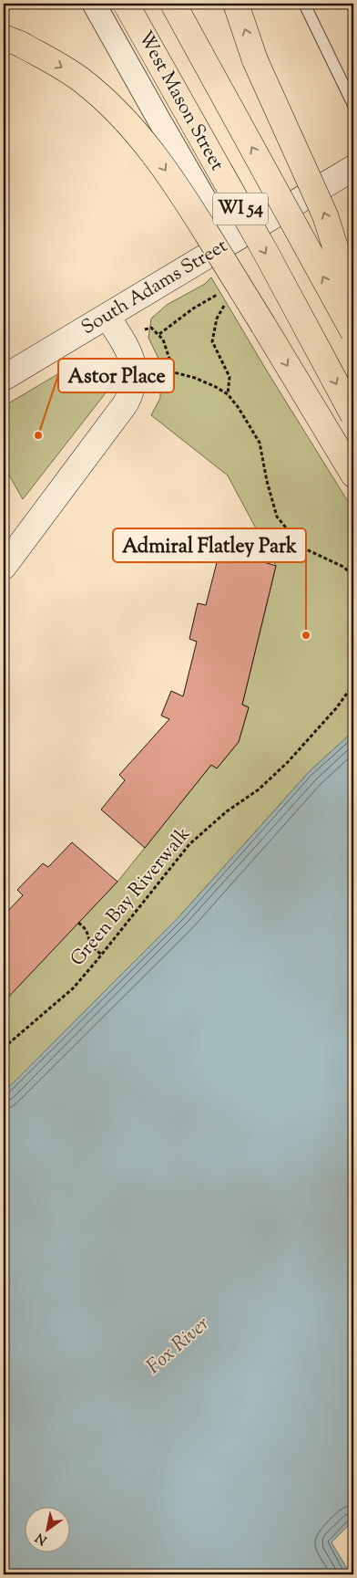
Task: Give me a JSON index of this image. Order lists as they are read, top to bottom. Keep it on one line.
{"streets":{"main road":["West Mason Street","WI 54"],"street":["South Adams Street"],"path":["Green Bay Riverwalk"]},"water":["Fox River"],"places":["Astor Place","Admiral Flatley Park"],"north":"bottom left"}
